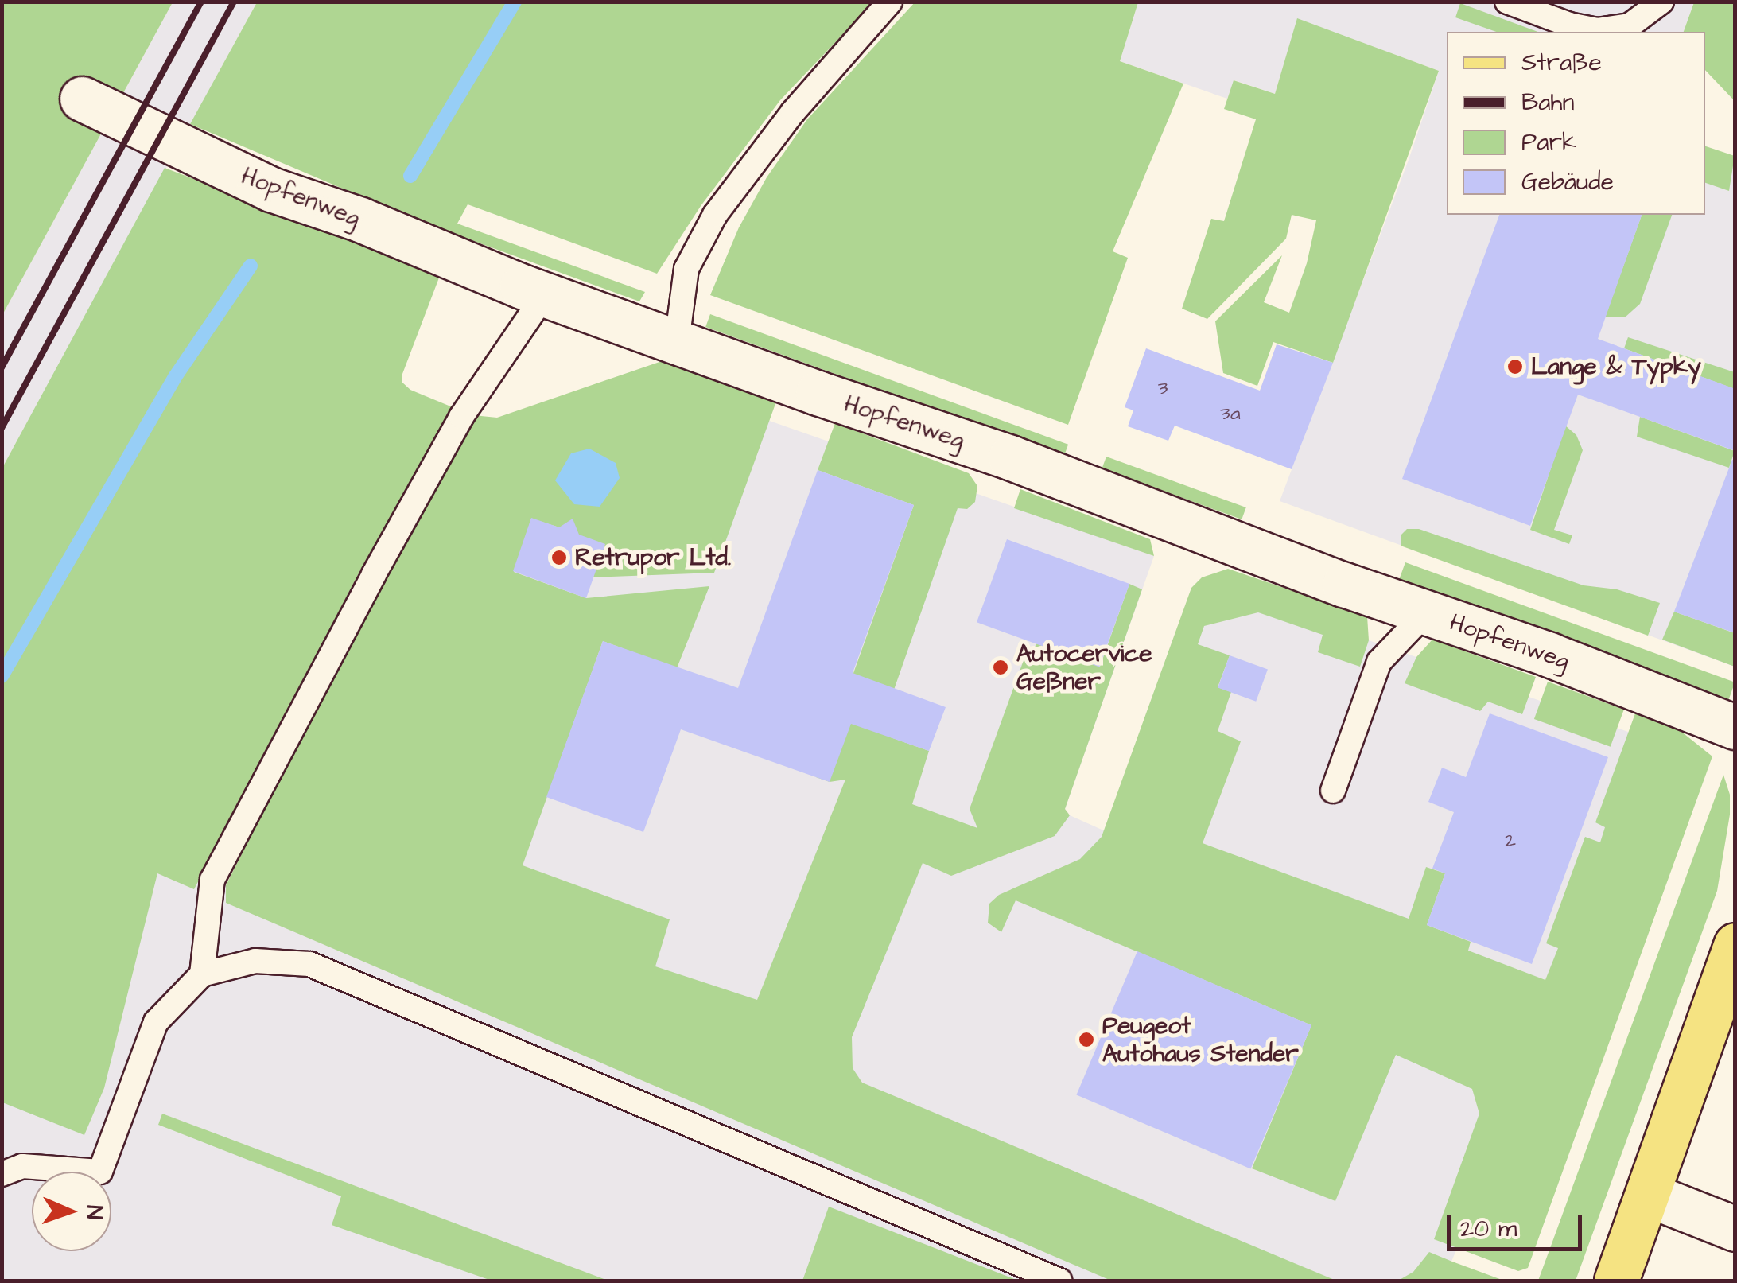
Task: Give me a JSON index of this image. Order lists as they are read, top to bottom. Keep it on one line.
{"streets":{"street":["Hopfenweg"]},"places":["Lange & Typky","Retrupor Ltd.","Autocervice Geßner","Peugeot Autohaus Stender"],"house_numbers":["3","3a","2"],"legend":["Straße","Bahn","Park","Gebäude"],"scale_bar":"20 m","north":"right"}
